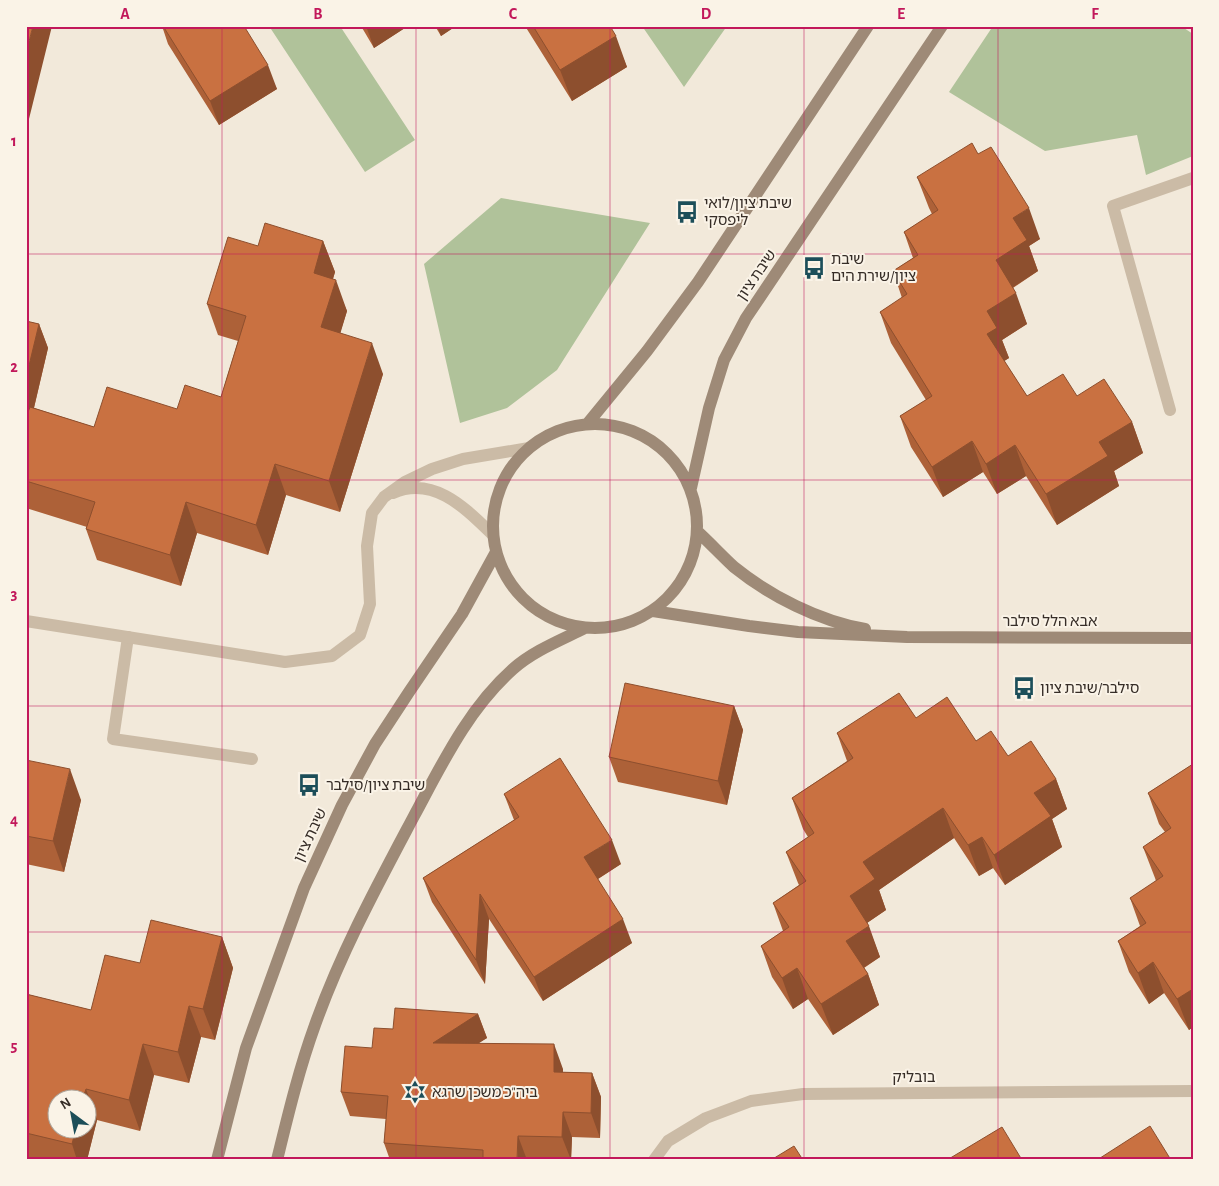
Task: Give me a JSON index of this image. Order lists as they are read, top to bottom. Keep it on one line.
{"streets":{"street":["שיבת ציון","אבא הלל סילבר","בובליק"]},"places":{"bus stop":["שיבת ציון/לואי ליפסקי","שיבת ציון/שירת הים","סילבר/שיבת ציון","שיבת ציון/סילבר"],"synagogue":["ביה\"כ משכן שרגא"]},"north":"top left","grid":{"columns":["A","B","C","D","E","F"],"rows":["1","2","3","4","5"]}}
